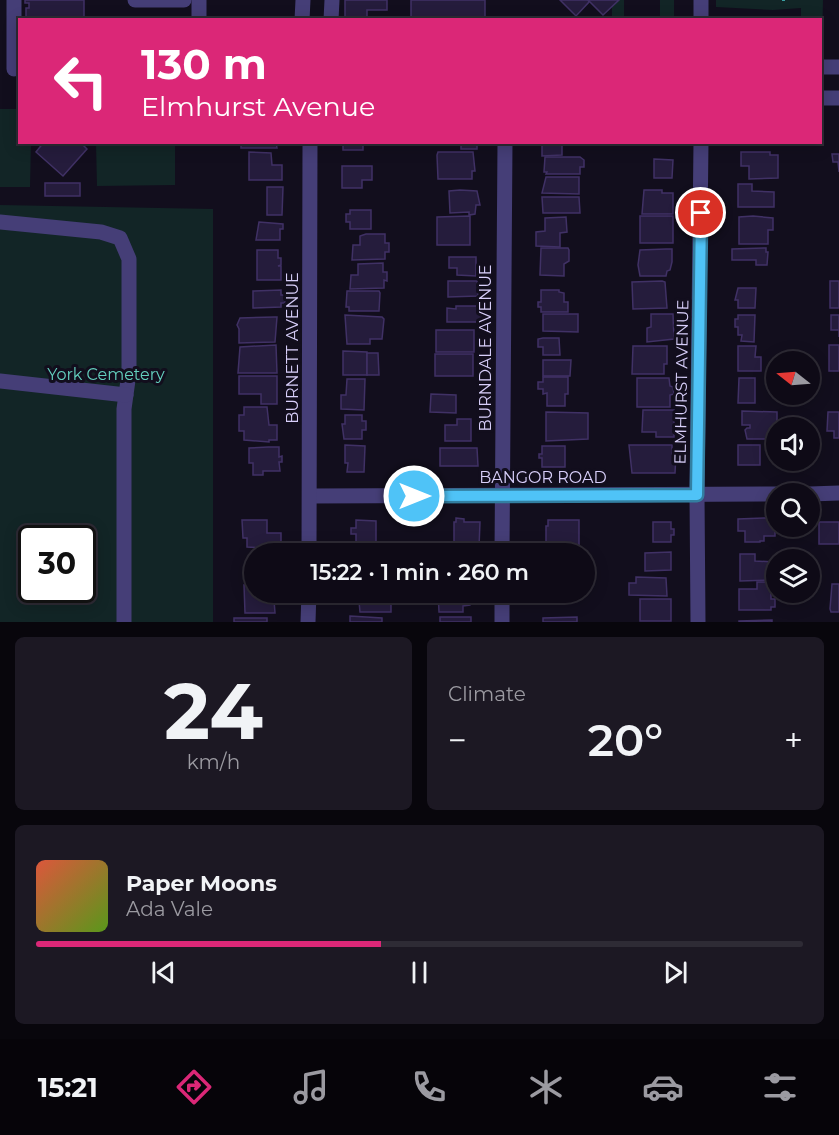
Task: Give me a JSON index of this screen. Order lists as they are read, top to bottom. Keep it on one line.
{"streets":{"street":["BURNETT AVENUE","BURNDALE AVENUE","ELMHURST AVENUE","BANGOR ROAD"]},"crossings":[["BURNETT AVENUE","BANGOR ROAD"],["BURNDALE AVENUE","BANGOR ROAD"],["ELMHURST AVENUE","BANGOR ROAD"]],"parks":["York Cemetery"],"north":"left","page":{"turn":["130 m","Elmhurst Avenue"],"limit":"30","trip":"15:22 · 1 min · 260 m","tile":[["24","km/h"],"Climate"],"heat":["−","20°","+"],"song":["Paper Moons","Ada Vale"],"tabs":"15:21"}}
